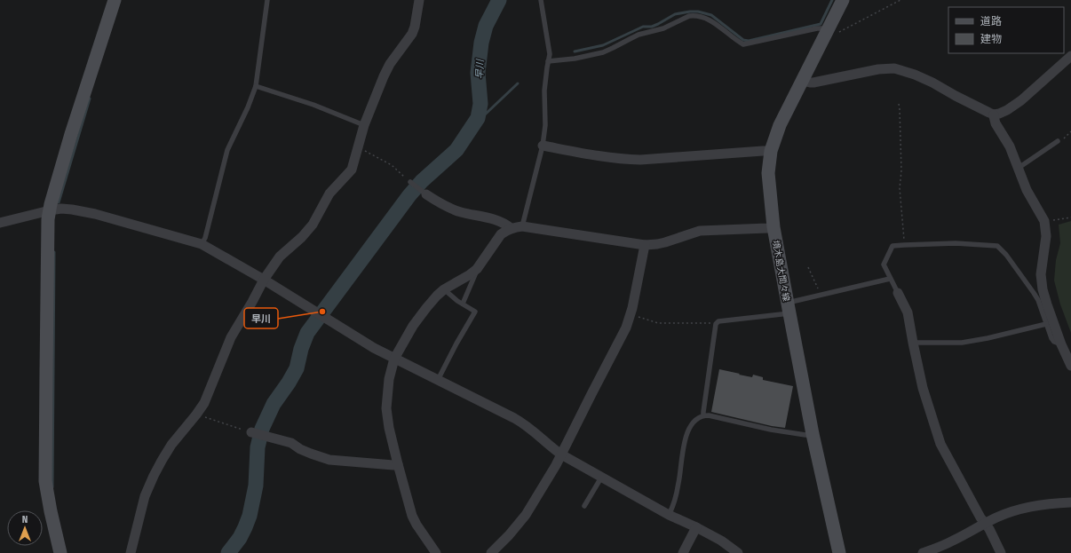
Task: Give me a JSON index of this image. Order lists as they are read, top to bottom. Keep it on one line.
{"streets":{"main road":["境木島大間々線"]},"water":["早川"],"places":["早川"],"legend":["道路","建物"],"north":"top"}
